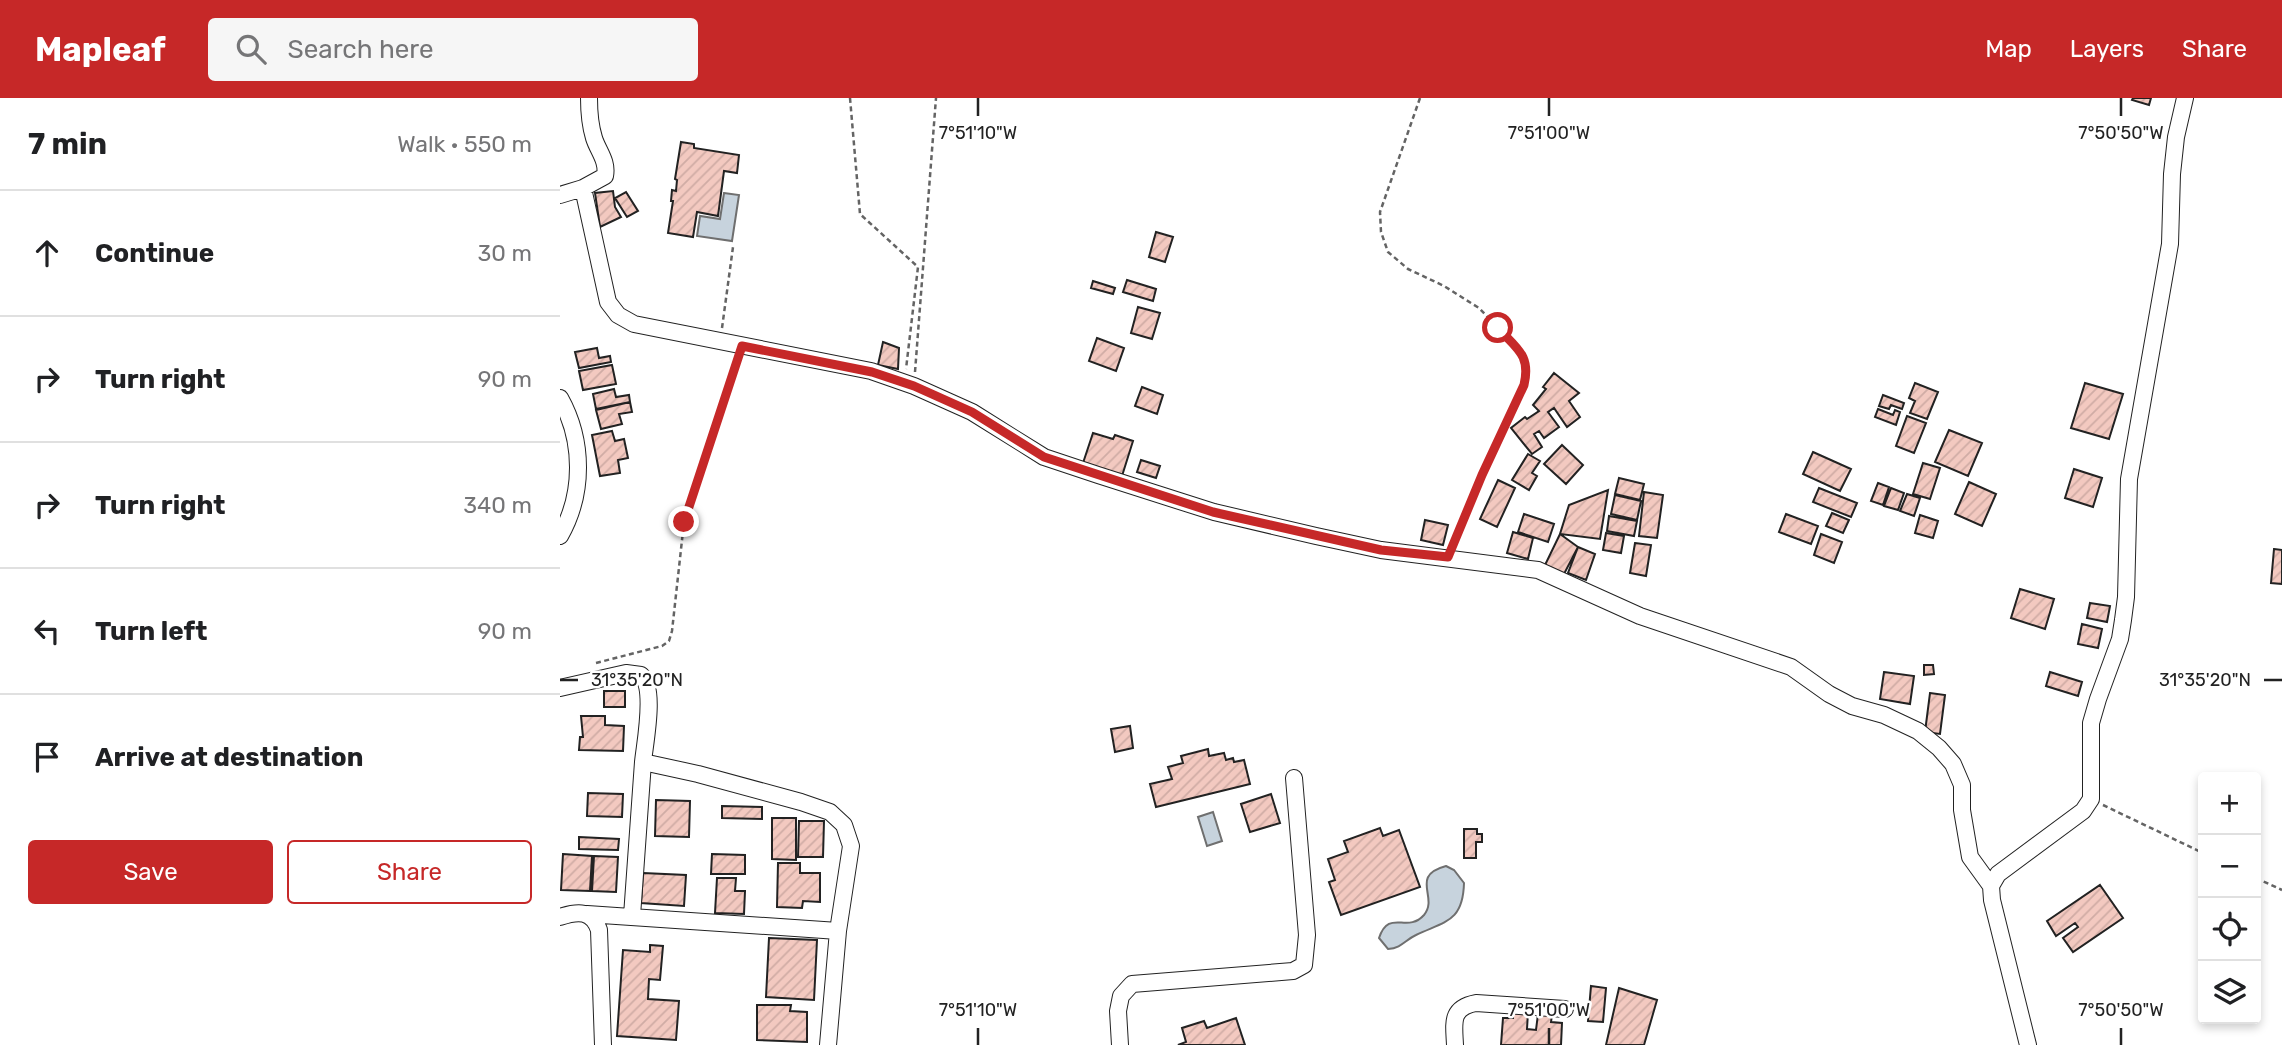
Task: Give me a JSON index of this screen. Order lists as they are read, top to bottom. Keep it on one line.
{"page":{"header":"Mapleaf","search":"Search here","nav":["Map","Layers","Share"],"heading":["7 min","Walk · 550 m"],"list":[["Continue","30 m"],["Turn right","90 m"],["Turn right","340 m"],["Turn left","90 m"],"Arrive at destination"],"map_buttons":["+","−"],"buttons":["Save","Share"]},"coordinates":["7°51'10\"W","7°51'00\"W","7°50'50\"W","31°35'20\"N"]}
